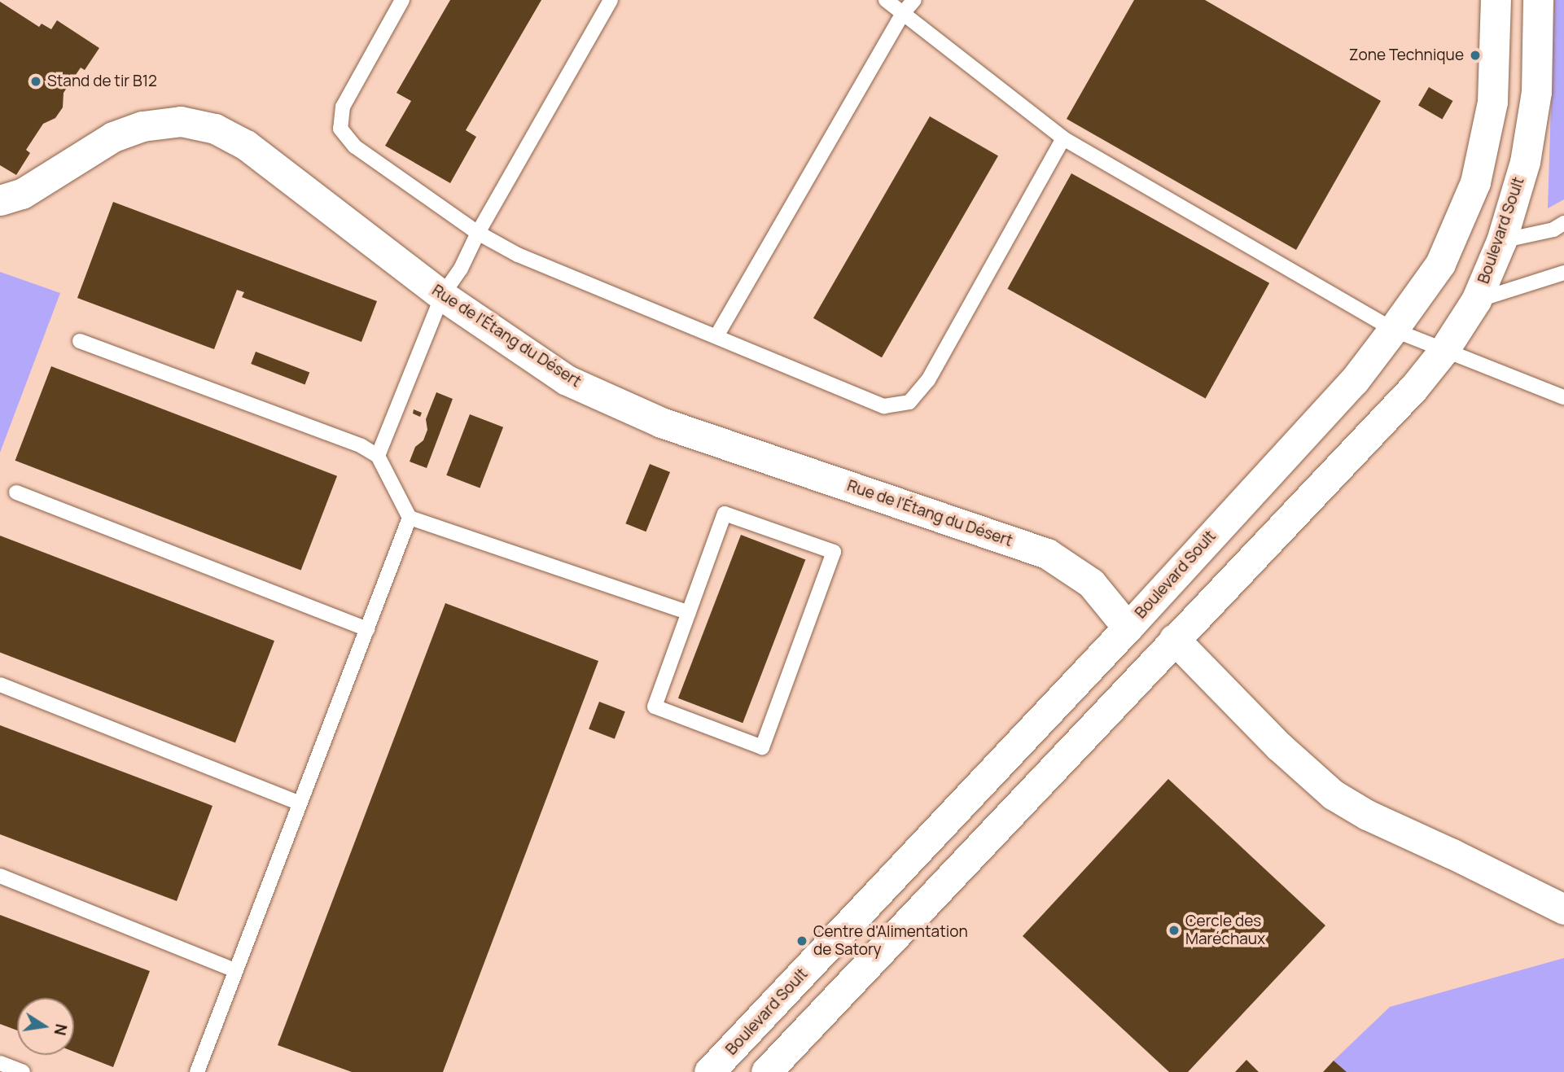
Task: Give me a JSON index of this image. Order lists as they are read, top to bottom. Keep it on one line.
{"streets":{"street":["Boulevard Soult","Rue de l'Étang du Désert"]},"crossings":[["Boulevard Soult","Rue de l'Étang du Désert"]],"places":["Zone Technique","Stand de tir B12","Cercle des Maréchaux","Centre d'Alimentation de Satory"],"north":"right"}
